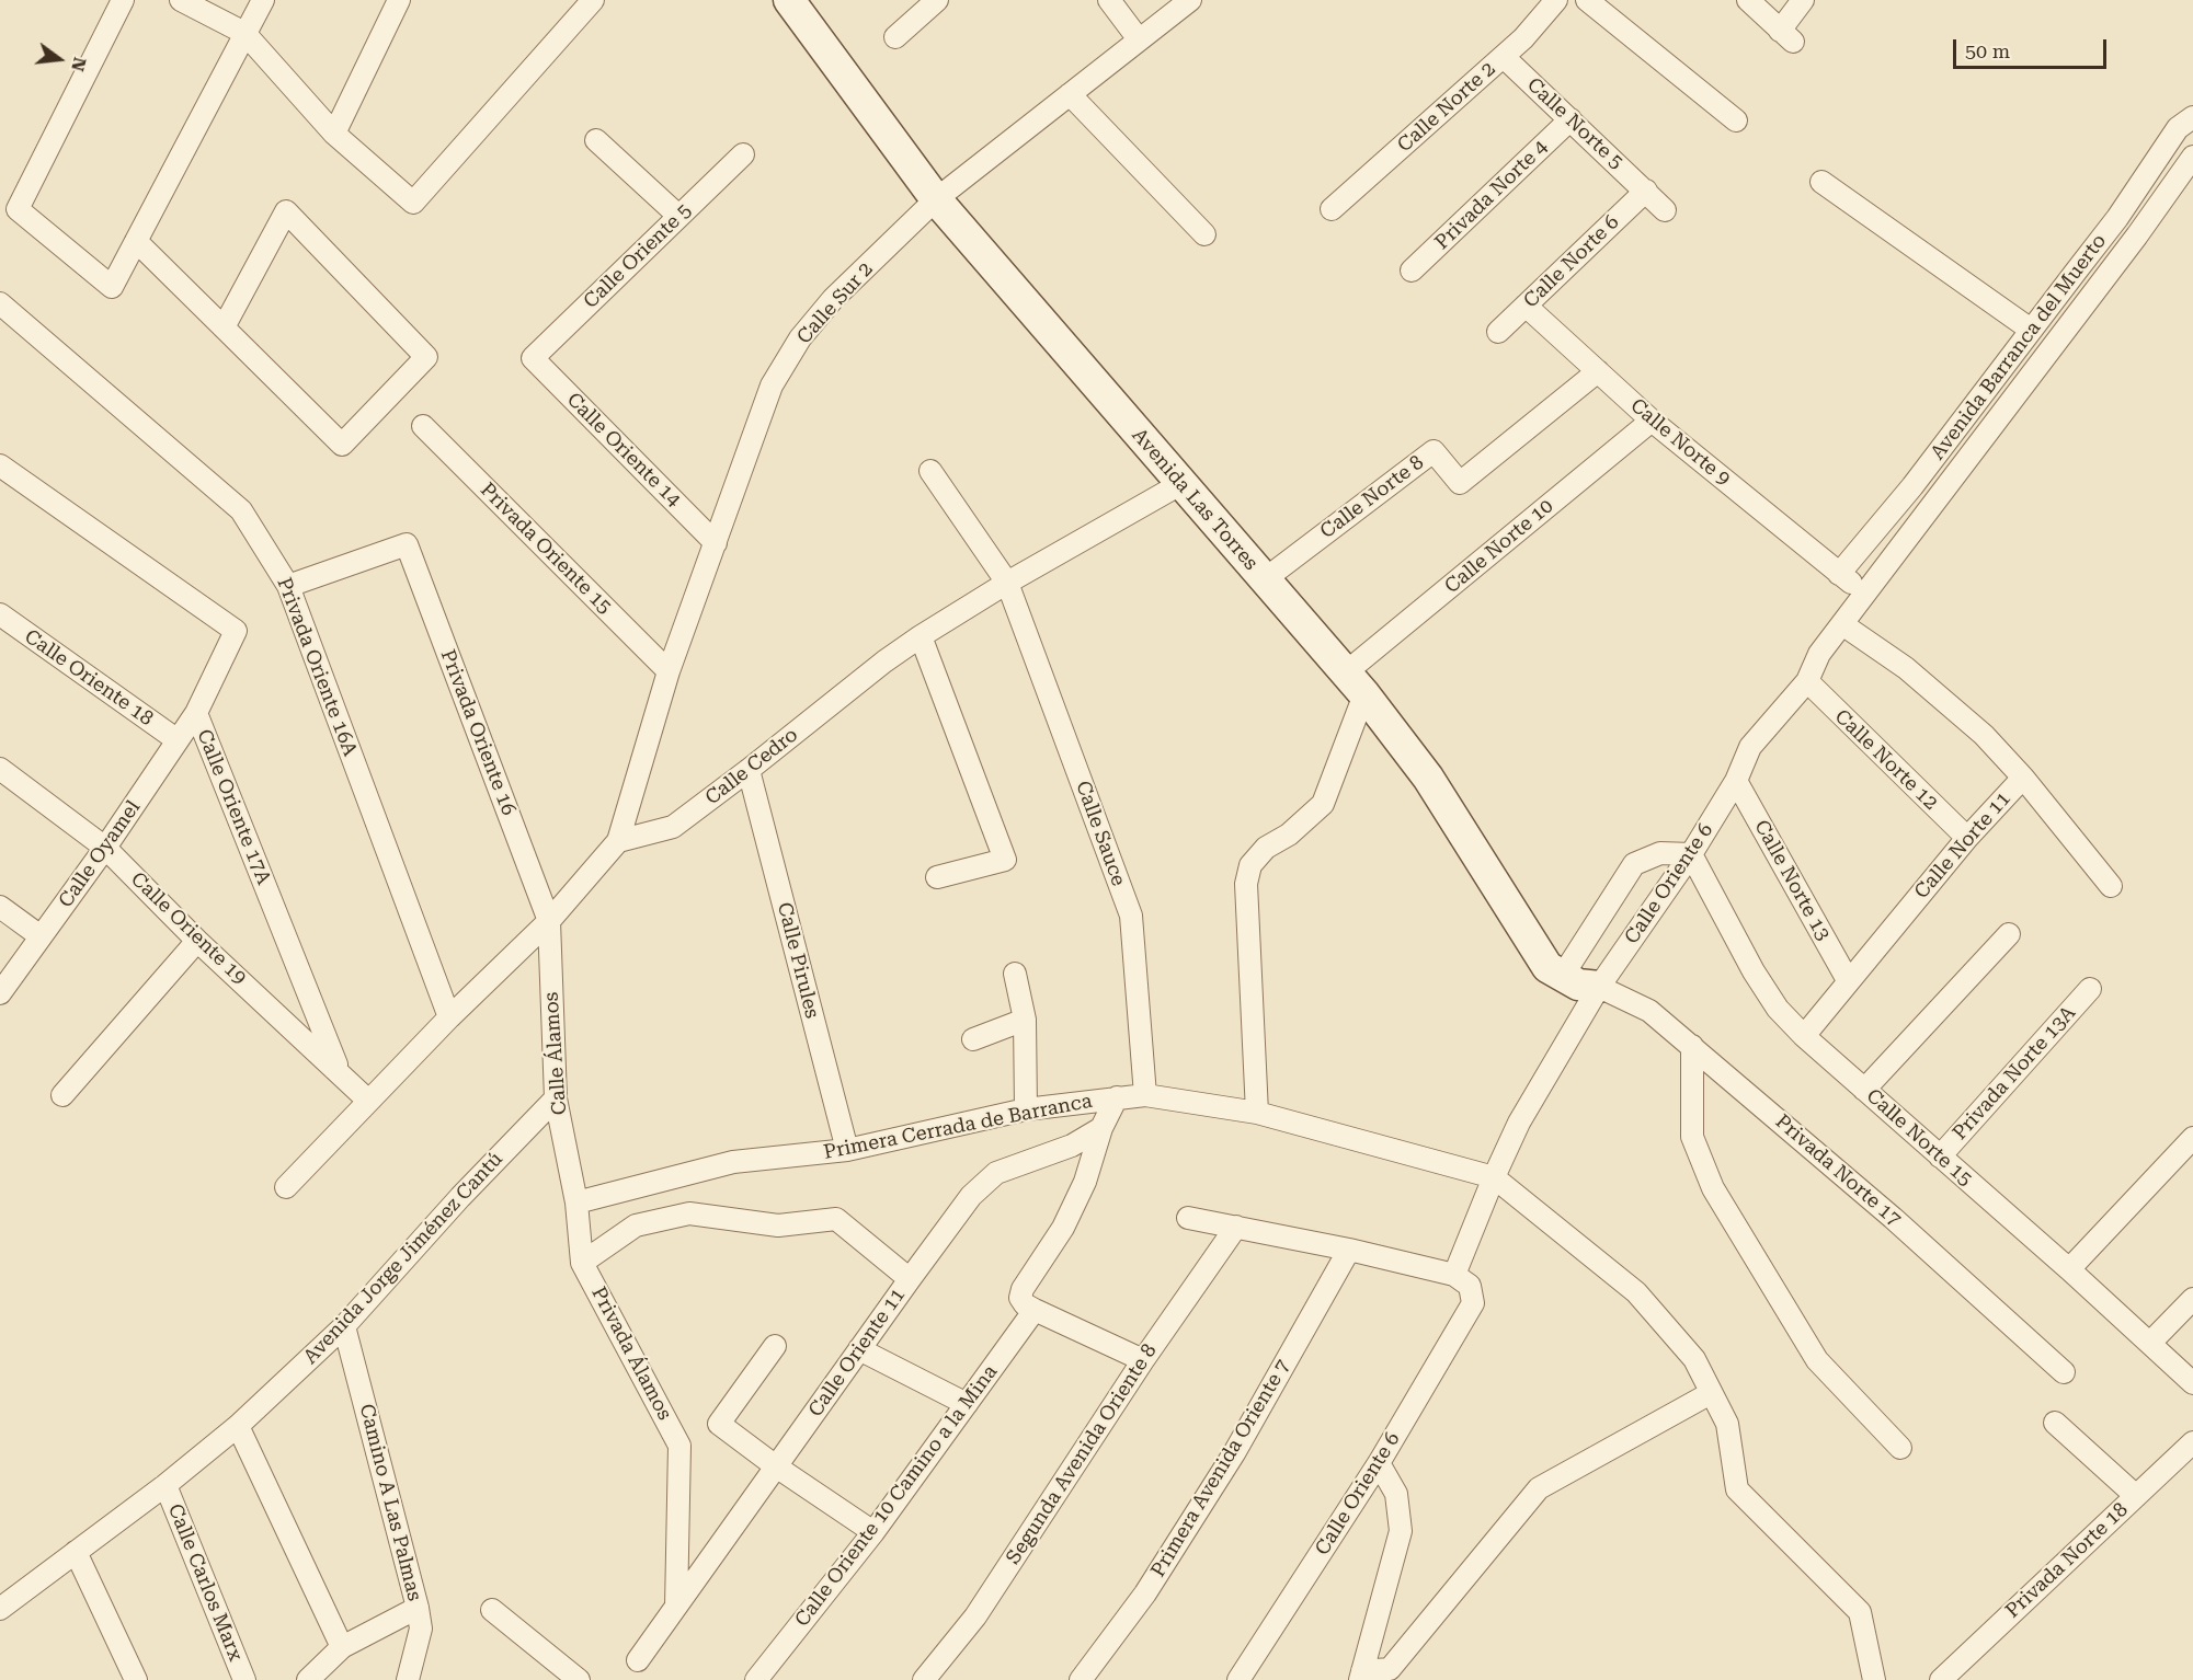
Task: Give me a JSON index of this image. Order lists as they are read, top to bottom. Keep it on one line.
{"streets":{"main road":["Avenida Las Torres"],"street":["Calle Norte 2","Calle Norte 5","Privada Norte 4","Calle Oriente 5","Calle Norte 6","Calle Sur 2","Avenida Barranca del Muerto","Calle Norte 9","Calle Oriente 14","Calle Norte 8","Calle Norte 10","Privada Oriente 15","Privada Oriente 16A","Calle Oriente 18","Privada Oriente 16","Calle Norte 12","Calle Cedro","Calle Oriente 17A","Calle Sauce","Calle Norte 11","Calle Oyamel","Calle Norte 13","Calle Oriente 6","Calle Oriente 19","Calle Pirules","Calle Álamos","Privada Norte 13A","Primera Cerrada de Barranca","Calle Norte 15","Privada Norte 17","Avenida Jorge Jiménez Cantú","Calle Oriente 11","Privada Álamos","Segunda Avenida Oriente 8","Primera Avenida Oriente 7","Calle Oriente 10 Camino a la Mina","Camino A Las Palmas","Privada Norte 18","Calle Carlos Marx"]},"crossings":[["Calle Norte 2","Calle Norte 5"],["Calle Norte 5","Privada Norte 4"],["Calle Norte 5","Calle Norte 6"],["Calle Oriente 5","Calle Oriente 14"],["Calle Norte 6","Calle Norte 9"],["Calle Sur 2","Calle Oriente 14"],["Calle Sur 2","Avenida Las Torres"],["Calle Sur 2","Privada Oriente 15"],["Calle Sur 2","Calle Cedro"],["Avenida Barranca del Muerto","Calle Norte 9"],["Calle Norte 9","Calle Norte 8"],["Calle Norte 9","Calle Norte 10"],["Calle Norte 9","Calle Oriente 6"],["Calle Norte 8","Avenida Las Torres"],["Avenida Las Torres","Calle Norte 10"],["Avenida Las Torres","Calle Cedro"],["Avenida Las Torres","Calle Oriente 6"],["Avenida Las Torres","Privada Norte 17"],["Privada Oriente 16A","Privada Oriente 16"],["Calle Oriente 18","Calle Oyamel"],["Privada Oriente 16","Calle Álamos"],["Calle Norte 12","Calle Norte 11"],["Calle Norte 12","Calle Oriente 6"],["Calle Cedro","Calle Sauce"],["Calle Cedro","Calle Pirules"],["Calle Oriente 17A","Calle Oyamel"],["Calle Oriente 17A","Calle Oriente 19"],["Calle Sauce","Primera Cerrada de Barranca"],["Calle Norte 11","Calle Norte 13"],["Calle Norte 11","Calle Oriente 6"],["Calle Norte 11","Calle Norte 15"],["Calle Oyamel","Calle Oriente 19"],["Calle Norte 13","Calle Oriente 6"],["Calle Oriente 6","Primera Cerrada de Barranca"],["Calle Oriente 6","Calle Norte 15"],["Calle Oriente 6","Privada Norte 17"],["Calle Pirules","Primera Cerrada de Barranca"],["Calle Álamos","Primera Cerrada de Barranca"],["Calle Álamos","Avenida Jorge Jiménez Cantú"],["Calle Álamos","Privada Álamos"],["Privada Norte 13A","Calle Norte 15"],["Avenida Jorge Jiménez Cantú","Camino A Las Palmas"],["Avenida Jorge Jiménez Cantú","Calle Carlos Marx"],["Calle Oriente 11","Privada Álamos"]],"scale_bar":"50 m","north":"right"}
